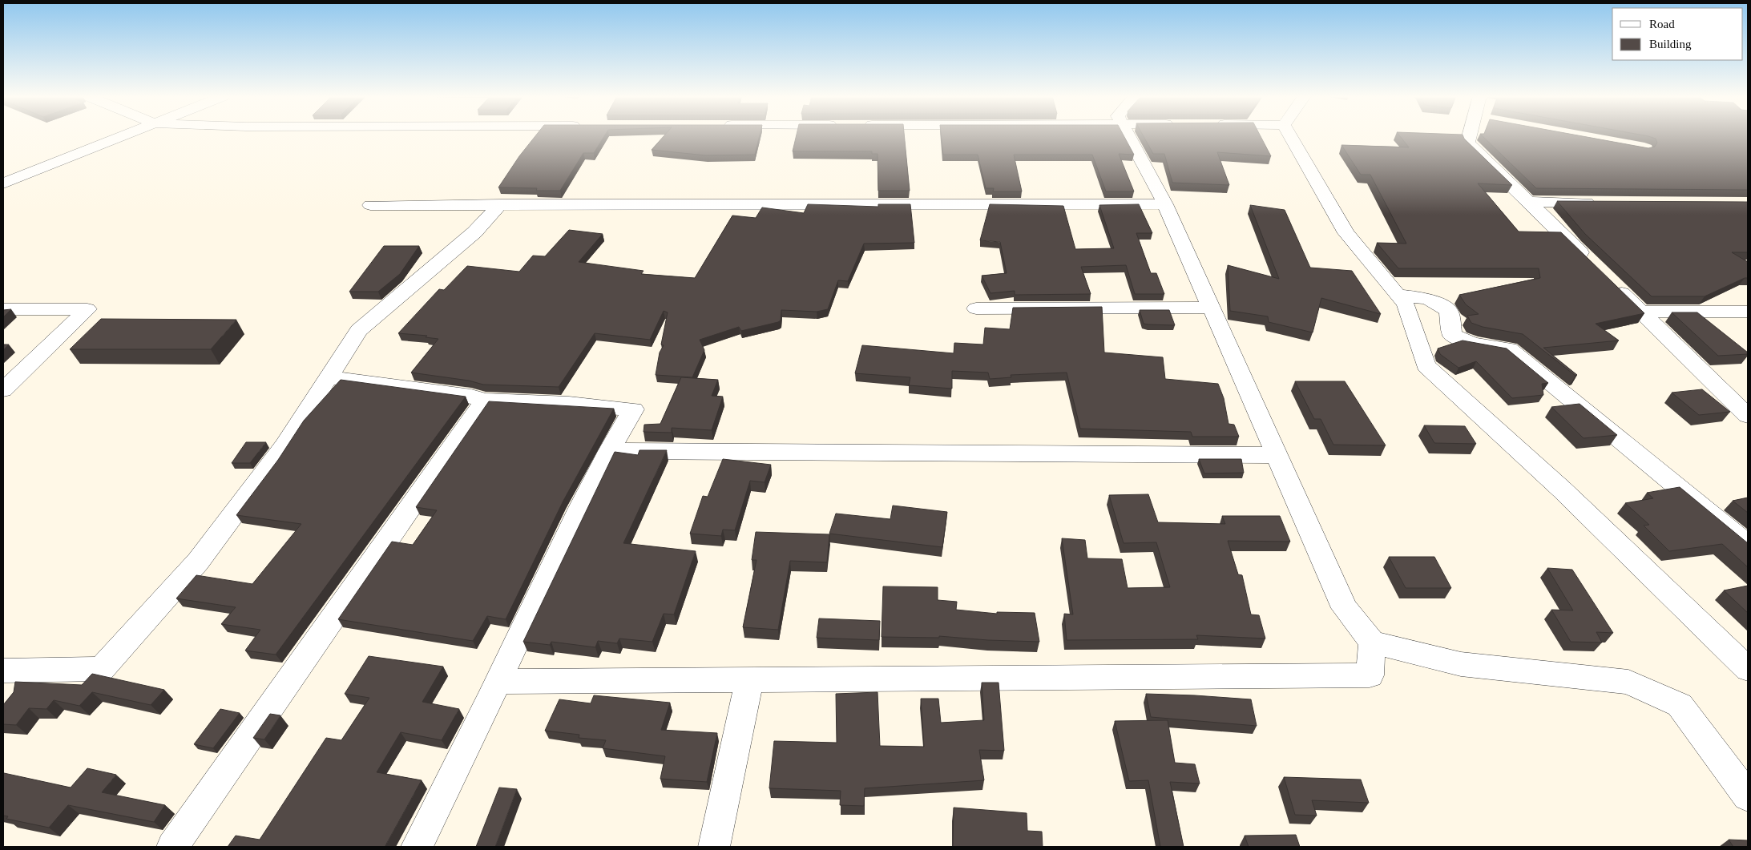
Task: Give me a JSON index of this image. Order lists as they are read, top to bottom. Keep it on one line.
{"legend":["Road","Building"]}
